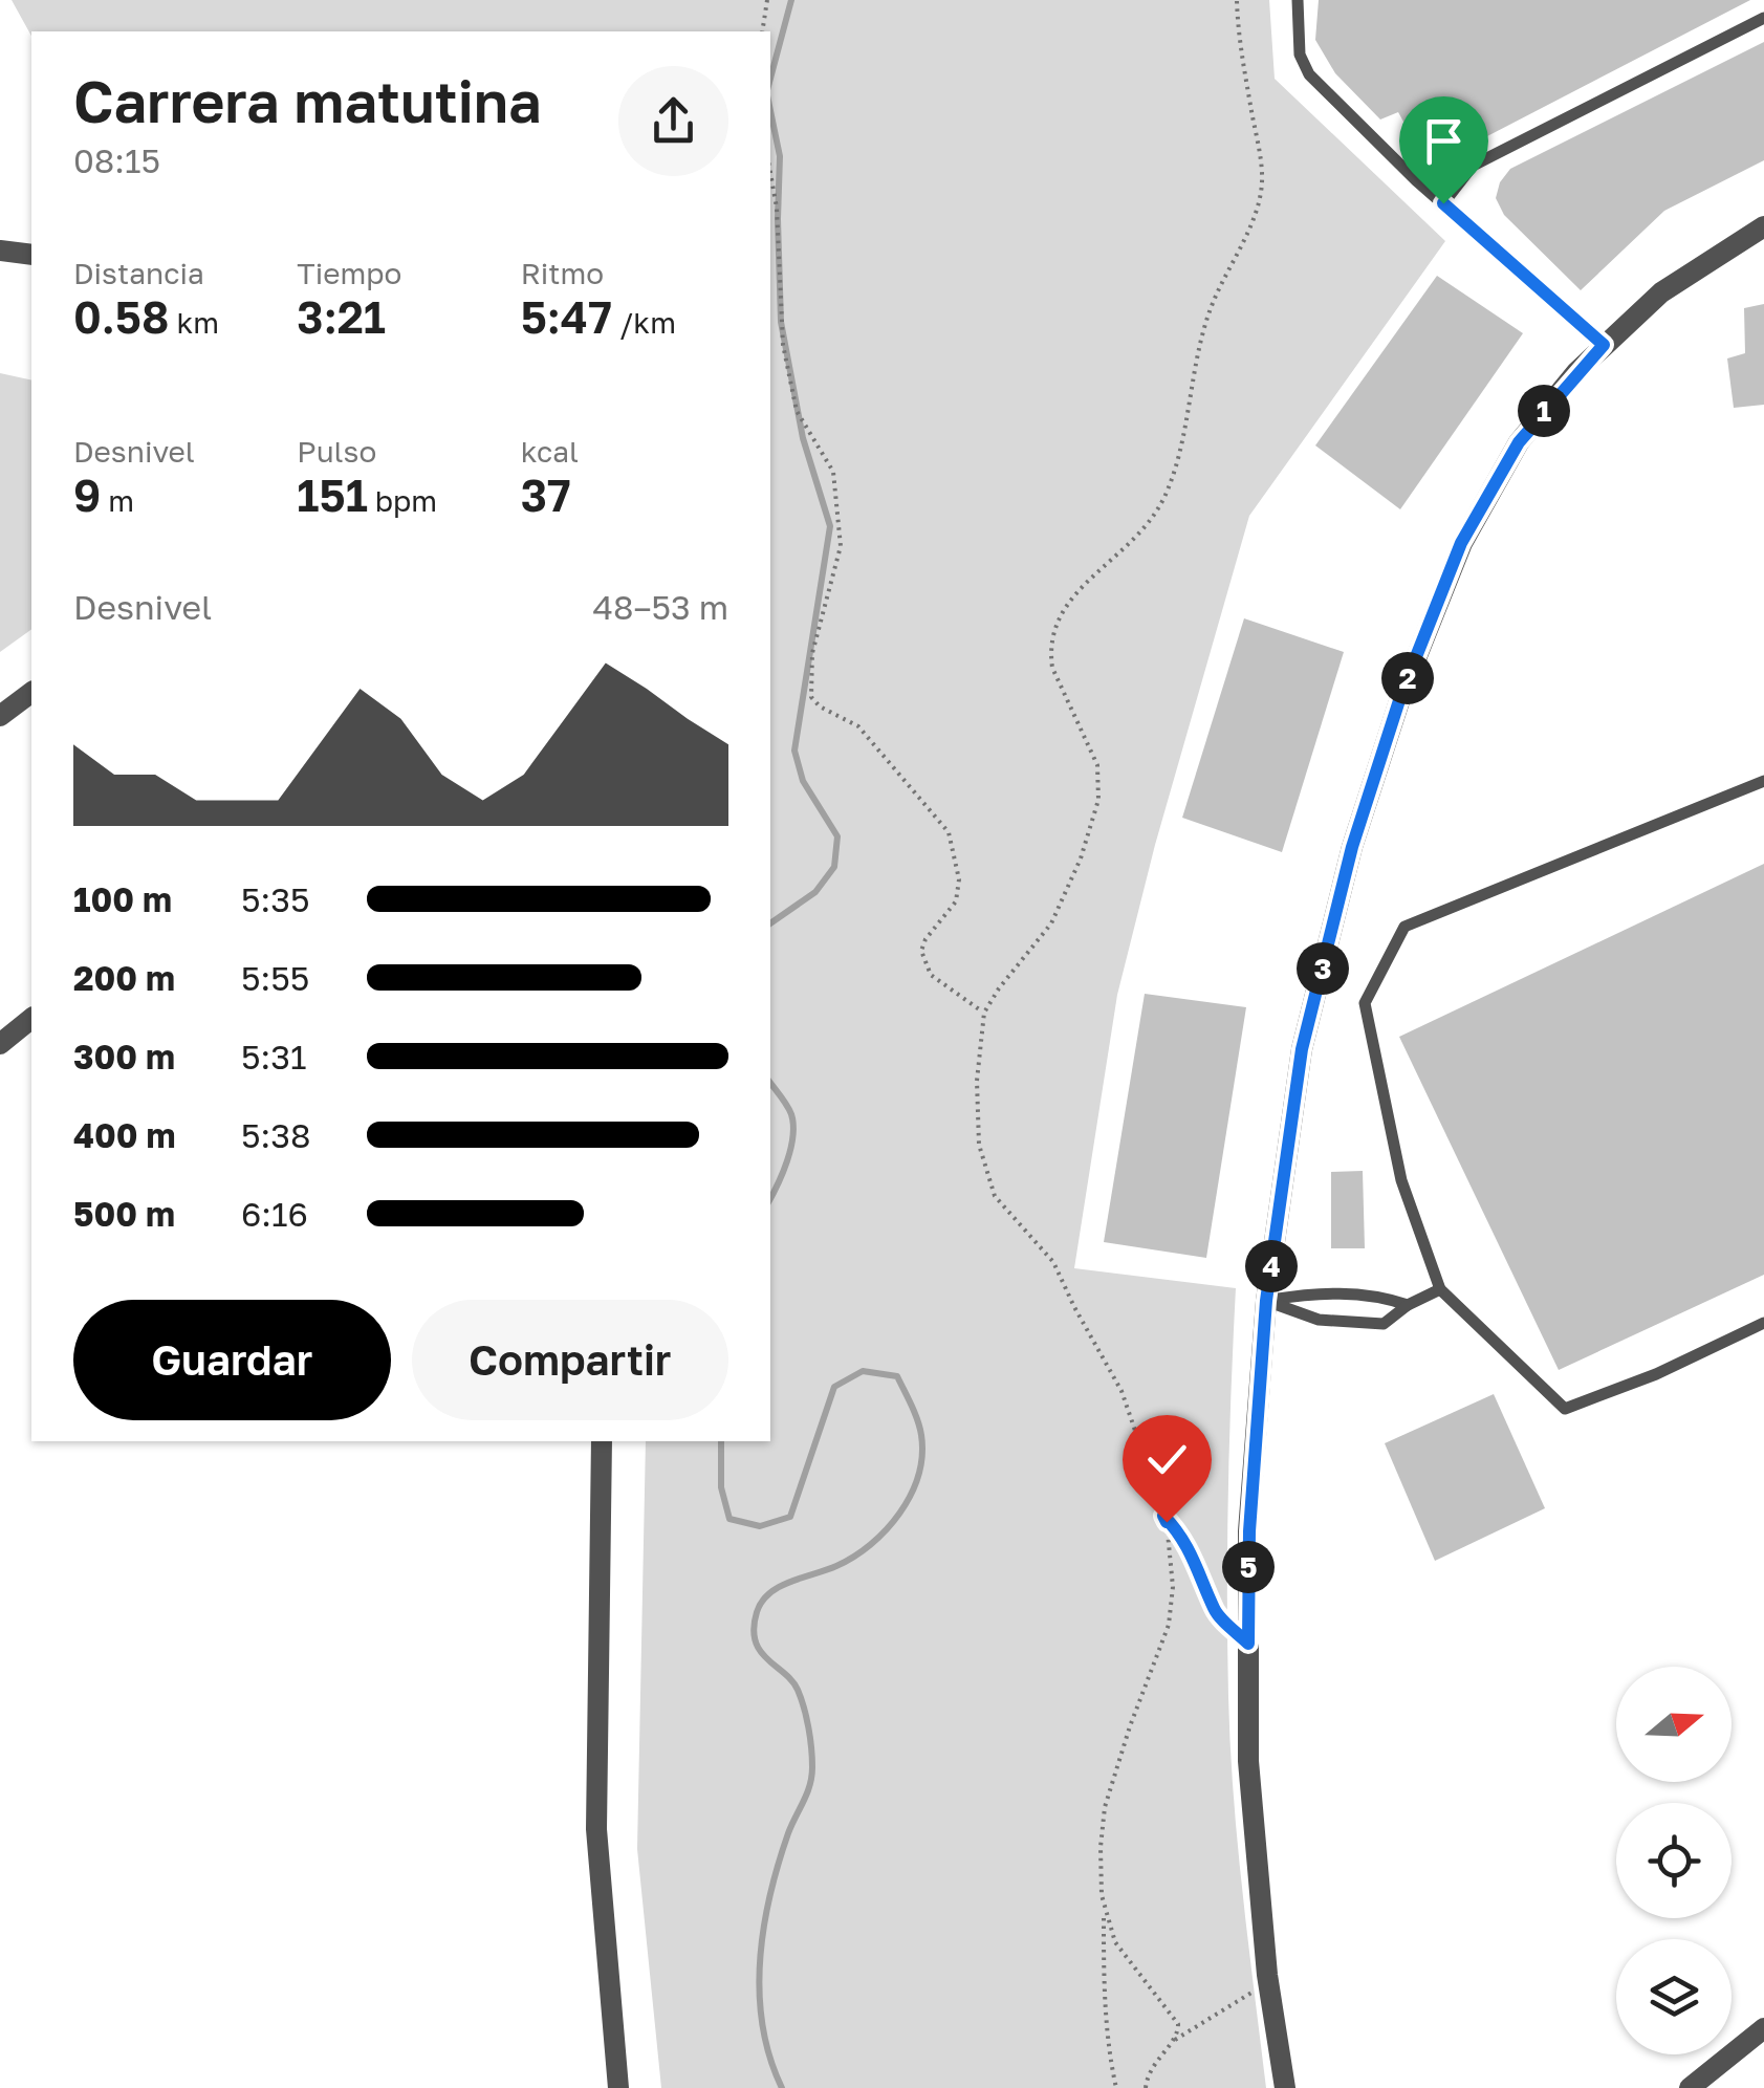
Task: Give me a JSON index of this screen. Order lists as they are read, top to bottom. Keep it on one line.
{"north":"right","page":{"heading":["Carrera matutina","08:15"],"stats":[["Distancia","0.58 km"],["Tiempo","3:21"],["Ritmo","5:47 /km"],["Desnivel","9 m"],["Pulso","151 bpm"],["kcal","37"]],"pins":["1","2","3","4","5"],"chart":["Desnivel","48–53 m"],"list":[{"name":"100 m","note":"5:35"},{"name":"200 m","note":"5:55"},{"name":"300 m","note":"5:31"},{"name":"400 m","note":"5:38"},{"name":"500 m","note":"6:16"}],"buttons":["Guardar","Compartir"]}}
